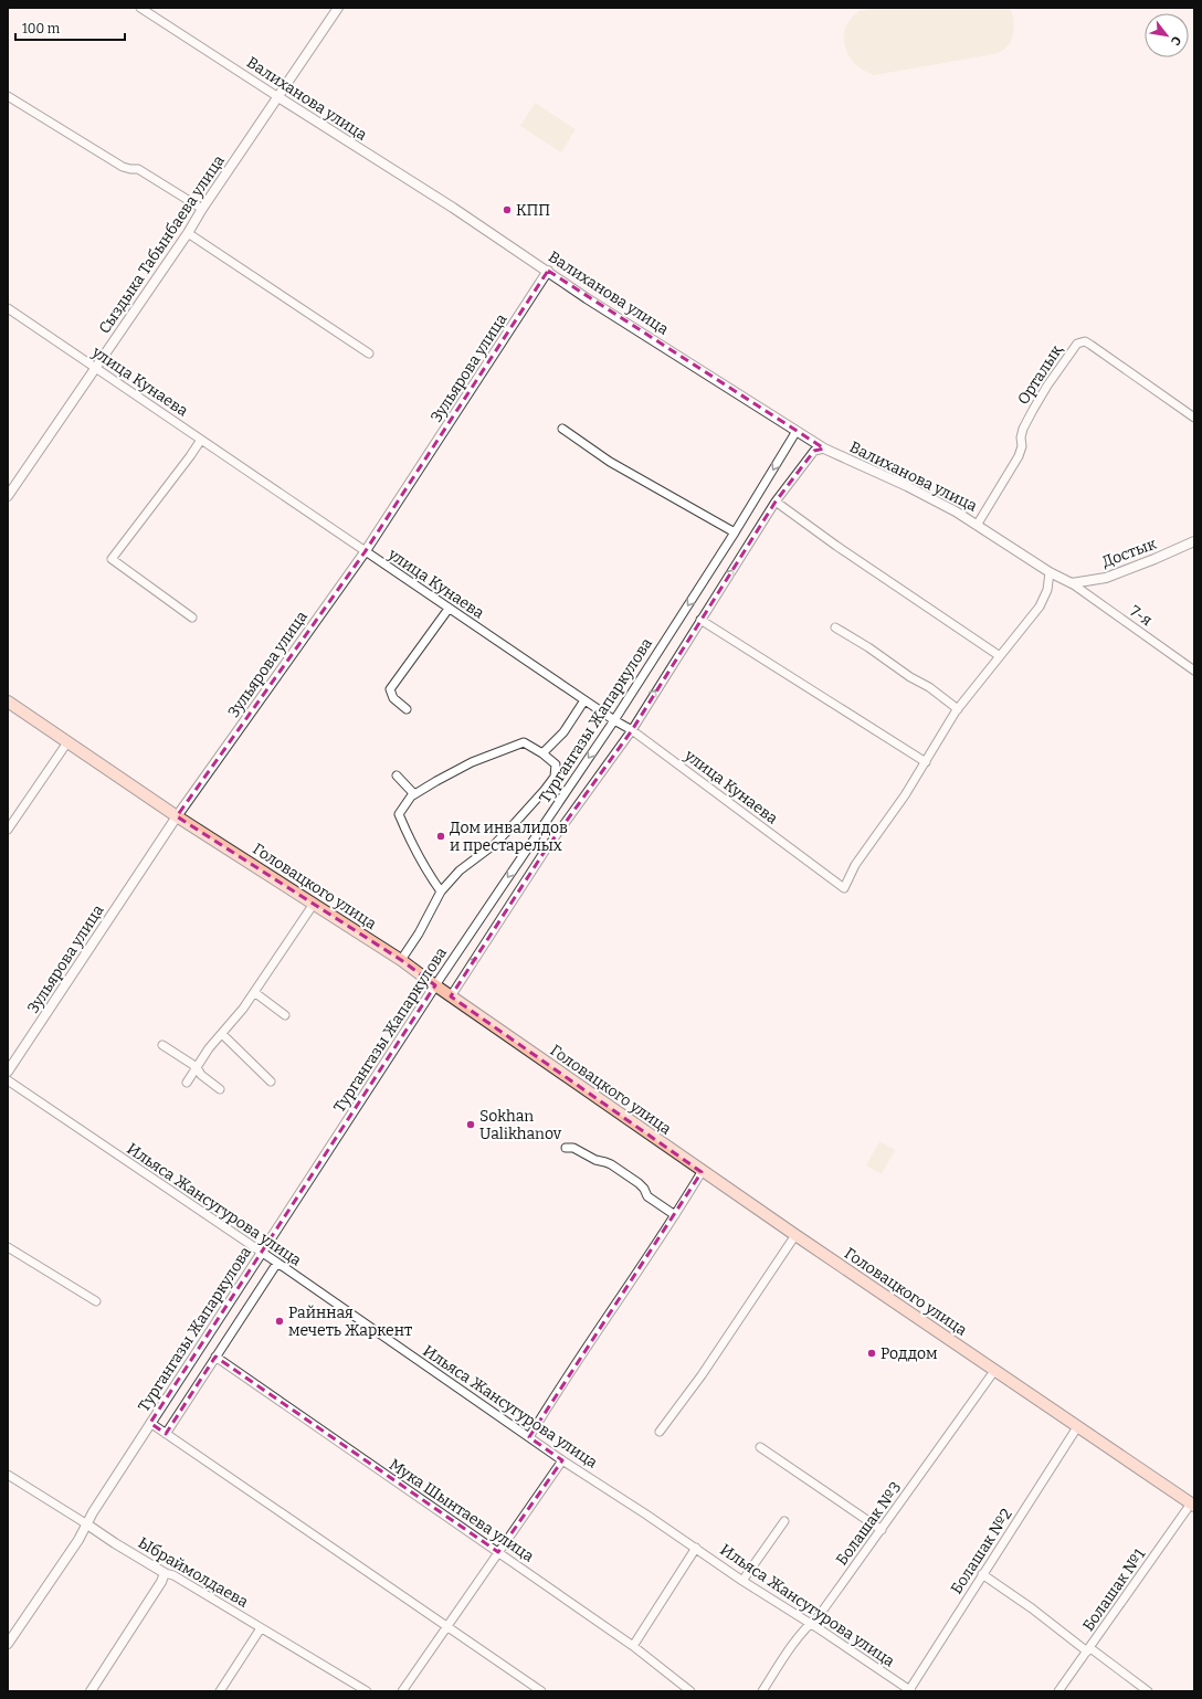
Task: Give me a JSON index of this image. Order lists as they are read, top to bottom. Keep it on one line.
{"streets":{"main road":["Головацкого улица"],"street":["Валиханова улица","Сыздыка Табынбаева улица","Зульярова улица","Орталық","улица Кунаева","Достык","7-я","Тургангазы Жапаркулова","Ильяса Жансугурова улица","Мука Шынтаева улица","Болашак №3","Болашак №2","Ыбраймолдаева","Болашак №1"]},"crossings":[["Валиханова улица","Сыздыка Табынбаева улица"],["Валиханова улица","Зульярова улица"],["Валиханова улица","Орталық"],["Валиханова улица","Достык"],["Валиханова улица","7-я"],["Валиханова улица","Тургангазы Жапаркулова"],["Сыздыка Табынбаева улица","улица Кунаева"],["Зульярова улица","улица Кунаева"],["Зульярова улица","Головацкого улица"],["улица Кунаева","Тургангазы Жапаркулова"],["Достык","7-я"],["Тургангазы Жапаркулова","Головацкого улица"],["Тургангазы Жапаркулова","Ильяса Жансугурова улица"],["Тургангазы Жапаркулова","Ыбраймолдаева"],["Головацкого улица","Болашак №3"],["Головацкого улица","Болашак №2"],["Головацкого улица","Болашак №1"],["Ильяса Жансугурова улица","Болашак №3"],["Ильяса Жансугурова улица","Болашак №2"]],"places":["КПП","Дом инвалидов и престарелых","Sokhan Ualikhanov","Райнная мечеть Жаркент","Роддом"],"scale_bar":"100 m","north":"bottom right"}
